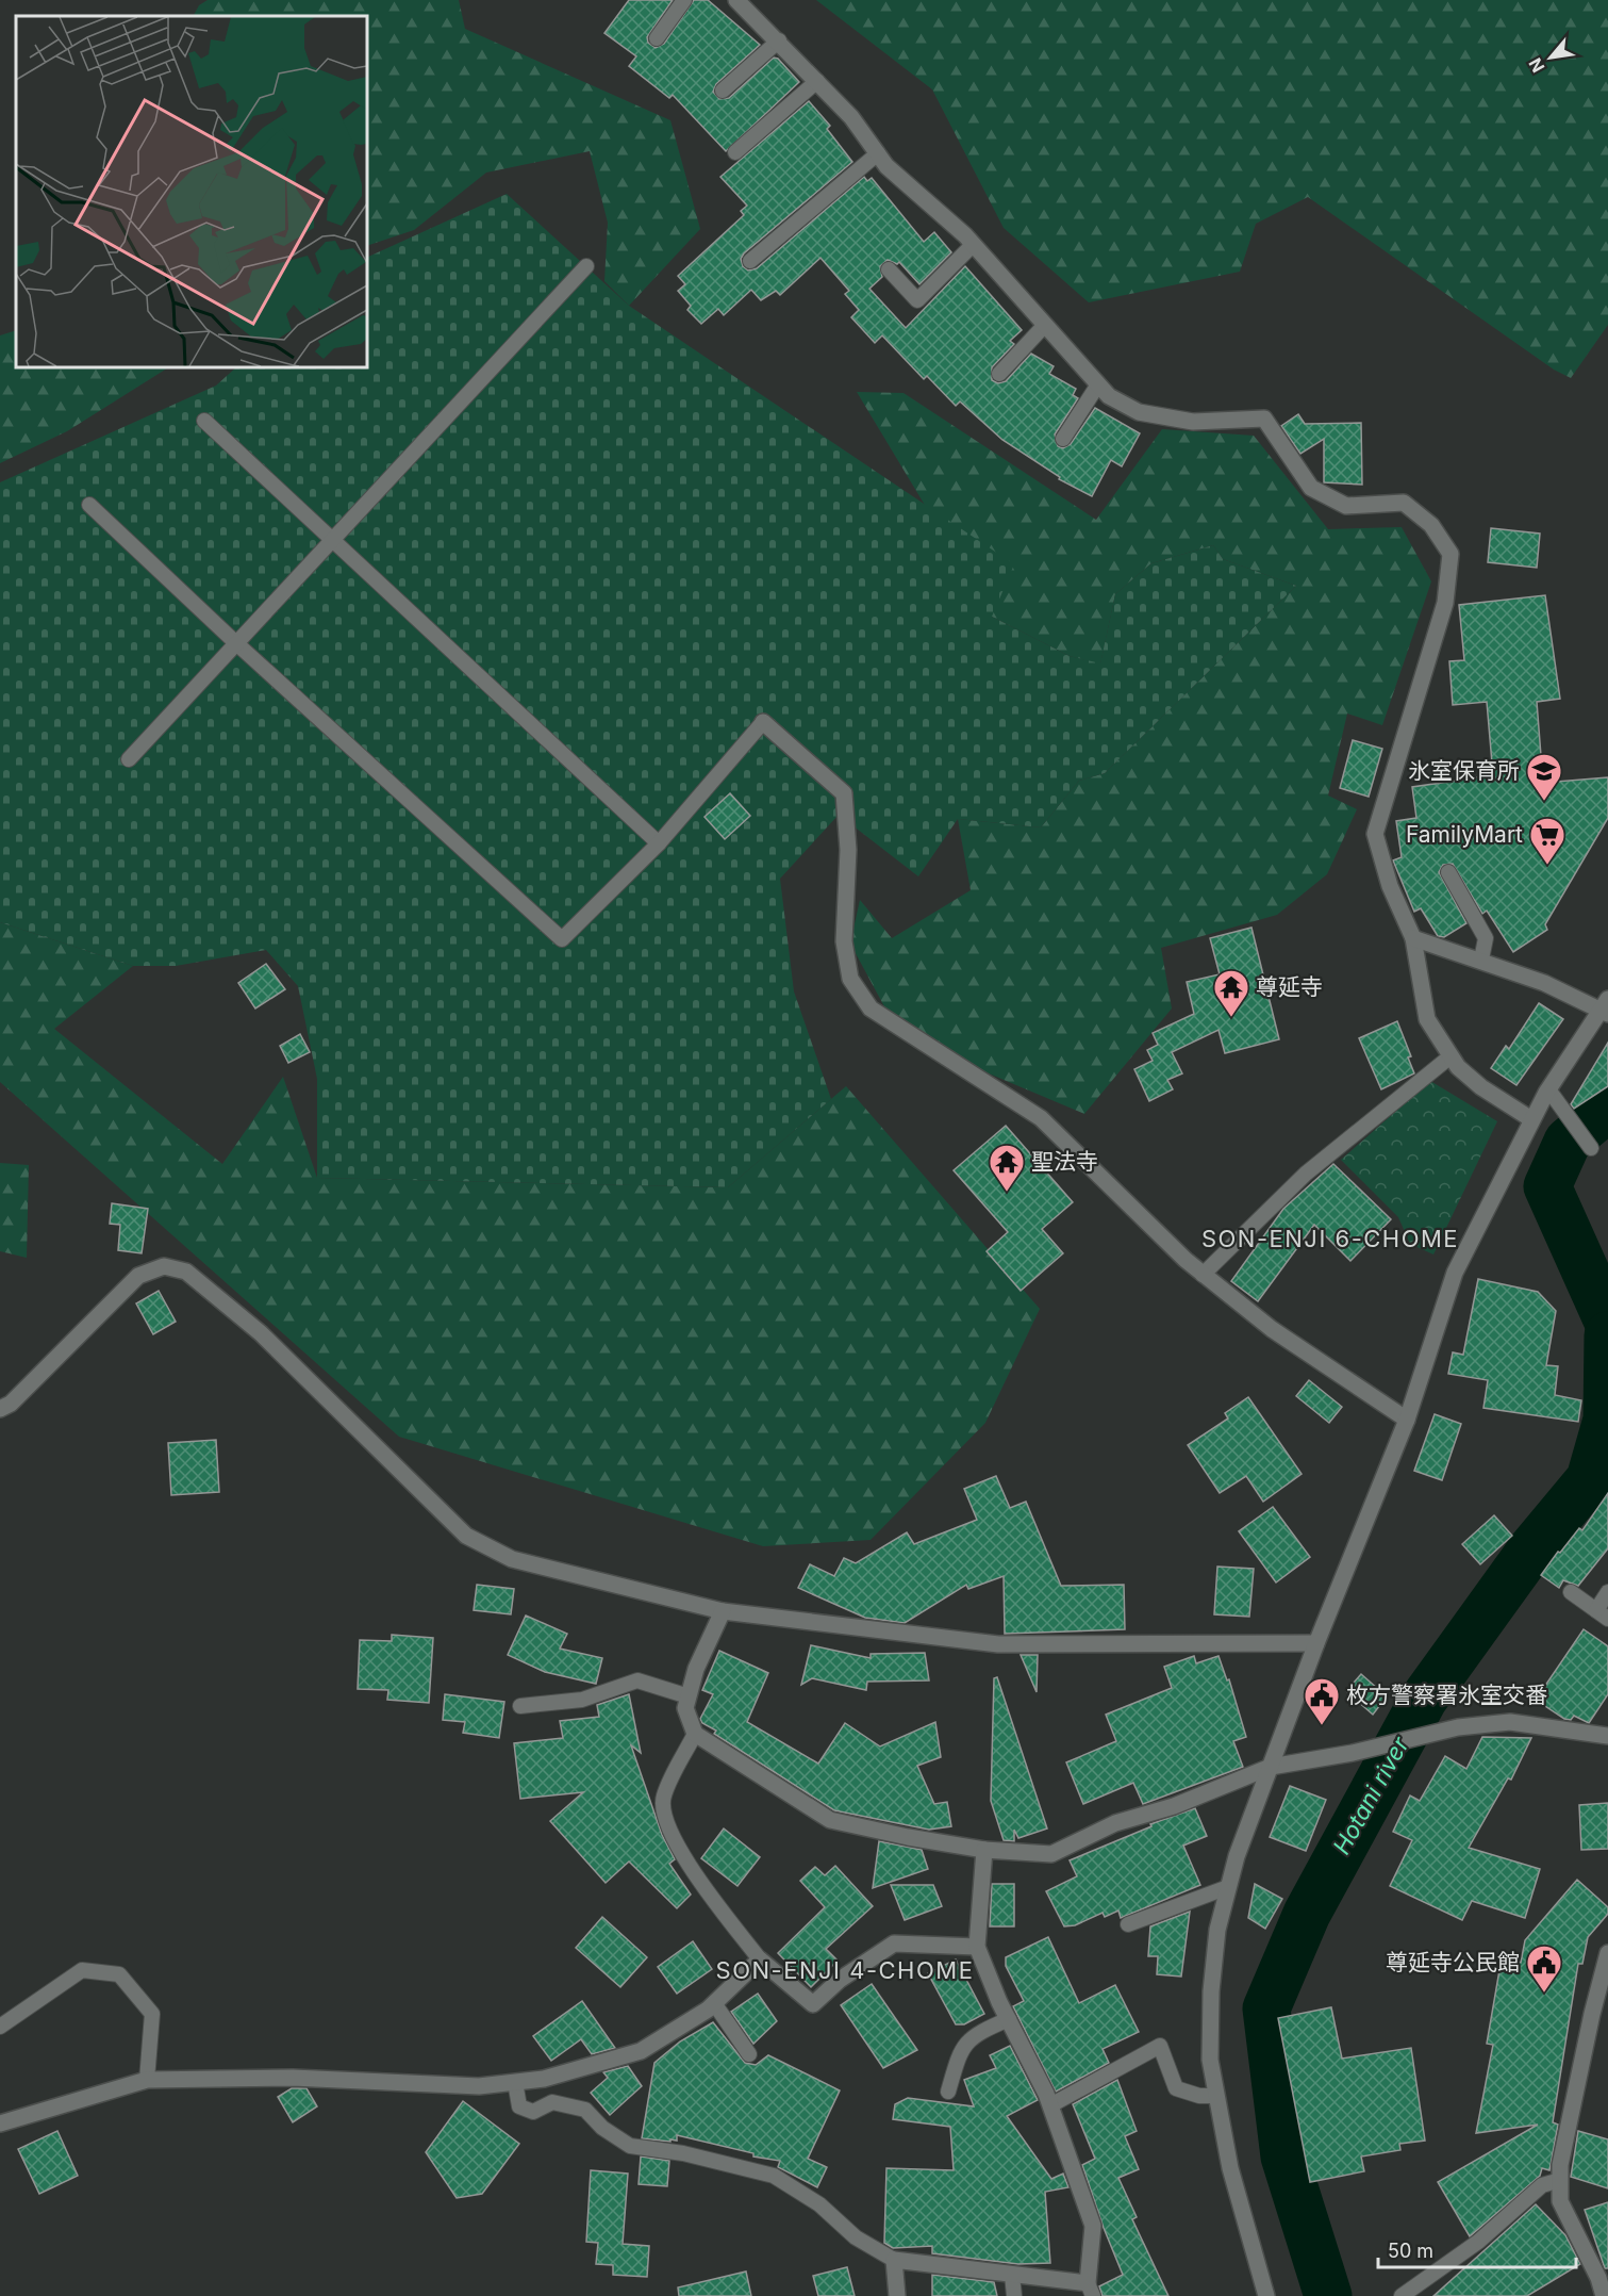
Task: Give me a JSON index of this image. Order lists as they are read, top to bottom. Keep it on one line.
{"districts":["SON-ENJI 6-CHOME","SON-ENJI 4-CHOME"],"water":["Hotani river"],"places":{"school or university":["氷室保育所"],"supermarket":["FamilyMart"],"temple":["尊延寺","聖法寺"],"public building":["枚方警察署氷室交番","尊延寺公民館"]},"scale_bar":"50 m","north":"bottom left"}
